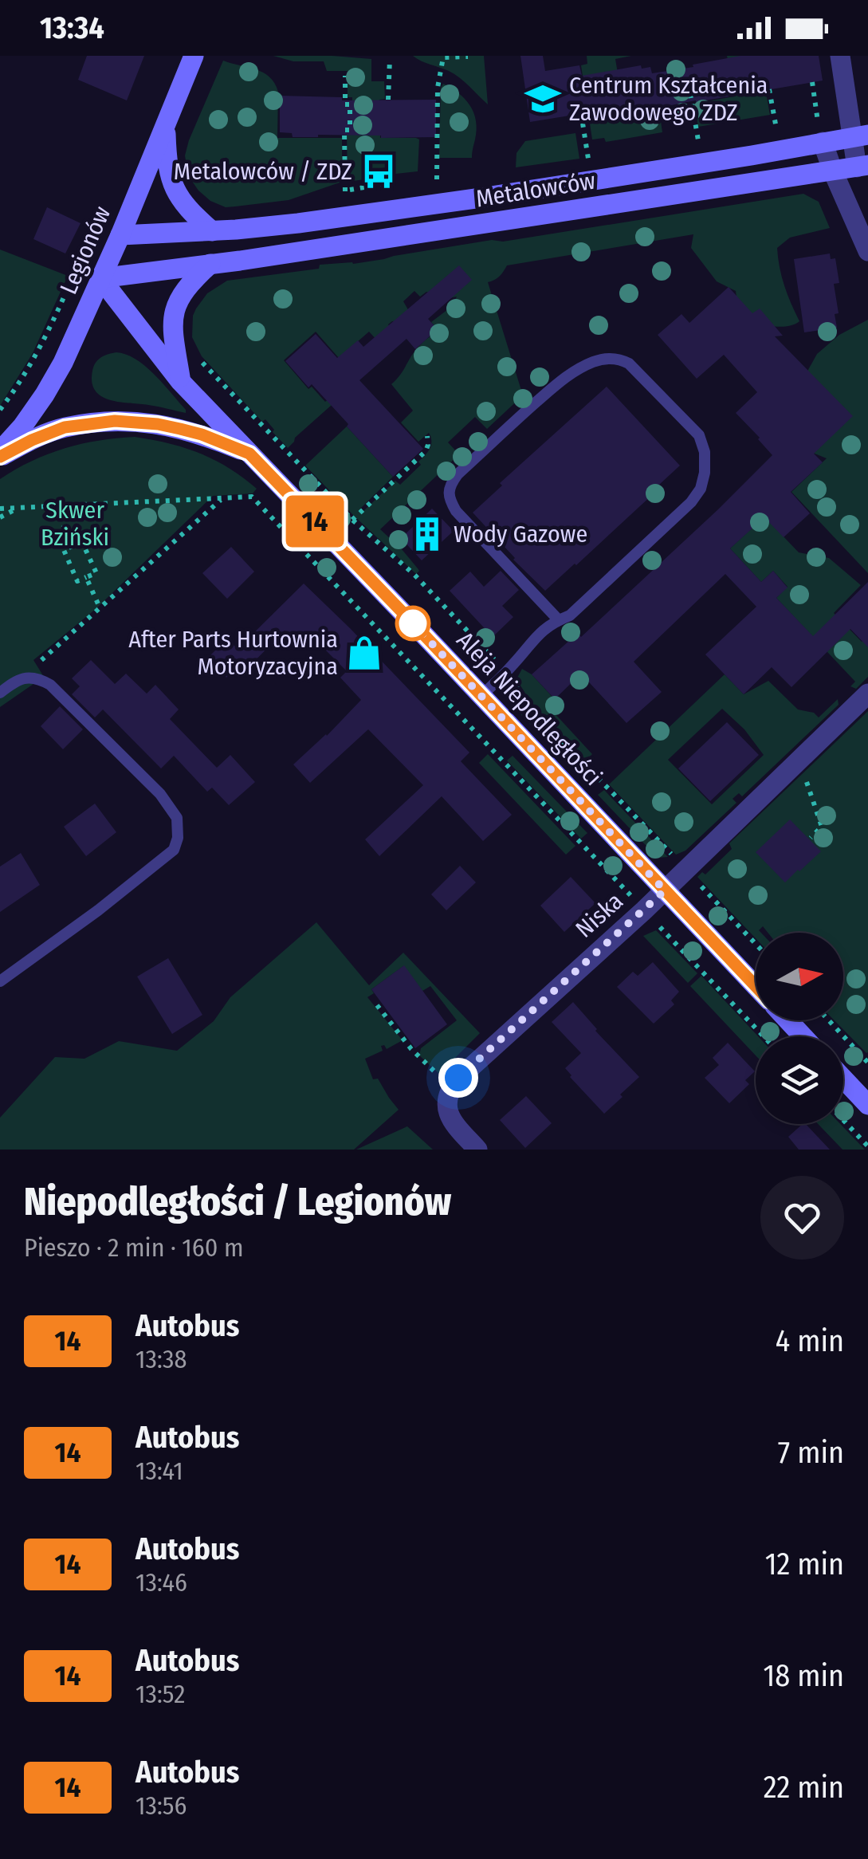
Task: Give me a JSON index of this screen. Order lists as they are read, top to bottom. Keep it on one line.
{"streets":{"street":["Metalowców","Legionów","Aleja Niepodległości","Niska"]},"crossings":[["Metalowców","Legionów"],["Metalowców","Aleja Niepodległości"],["Legionów","Aleja Niepodległości"],["Aleja Niepodległości","Niska"]],"parks":["Skwer Bziński"],"places":{"school or university":["Centrum Kształcenia Zawodowego ZDZ"],"bus stop":["Metalowców / ZDZ"],"building":["Wody Gazowe"],"shop":["After Parts Hurtownia Motoryzacyjna"]},"lines":["bus line 14"],"north":"right","page":{"status":"13:34","on_map":"14","heading":["Niepodległości / Legionów","Pieszo · 2 min · 160 m"],"list":[{"mark":"14","name":"Autobus","note":"13:38","value":"4 min"},{"mark":"14","name":"Autobus","note":"13:41","value":"7 min"},{"mark":"14","name":"Autobus","note":"13:46","value":"12 min"},{"mark":"14","name":"Autobus","note":"13:52","value":"18 min"},{"mark":"14","name":"Autobus","note":"13:56","value":"22 min"}]}}
